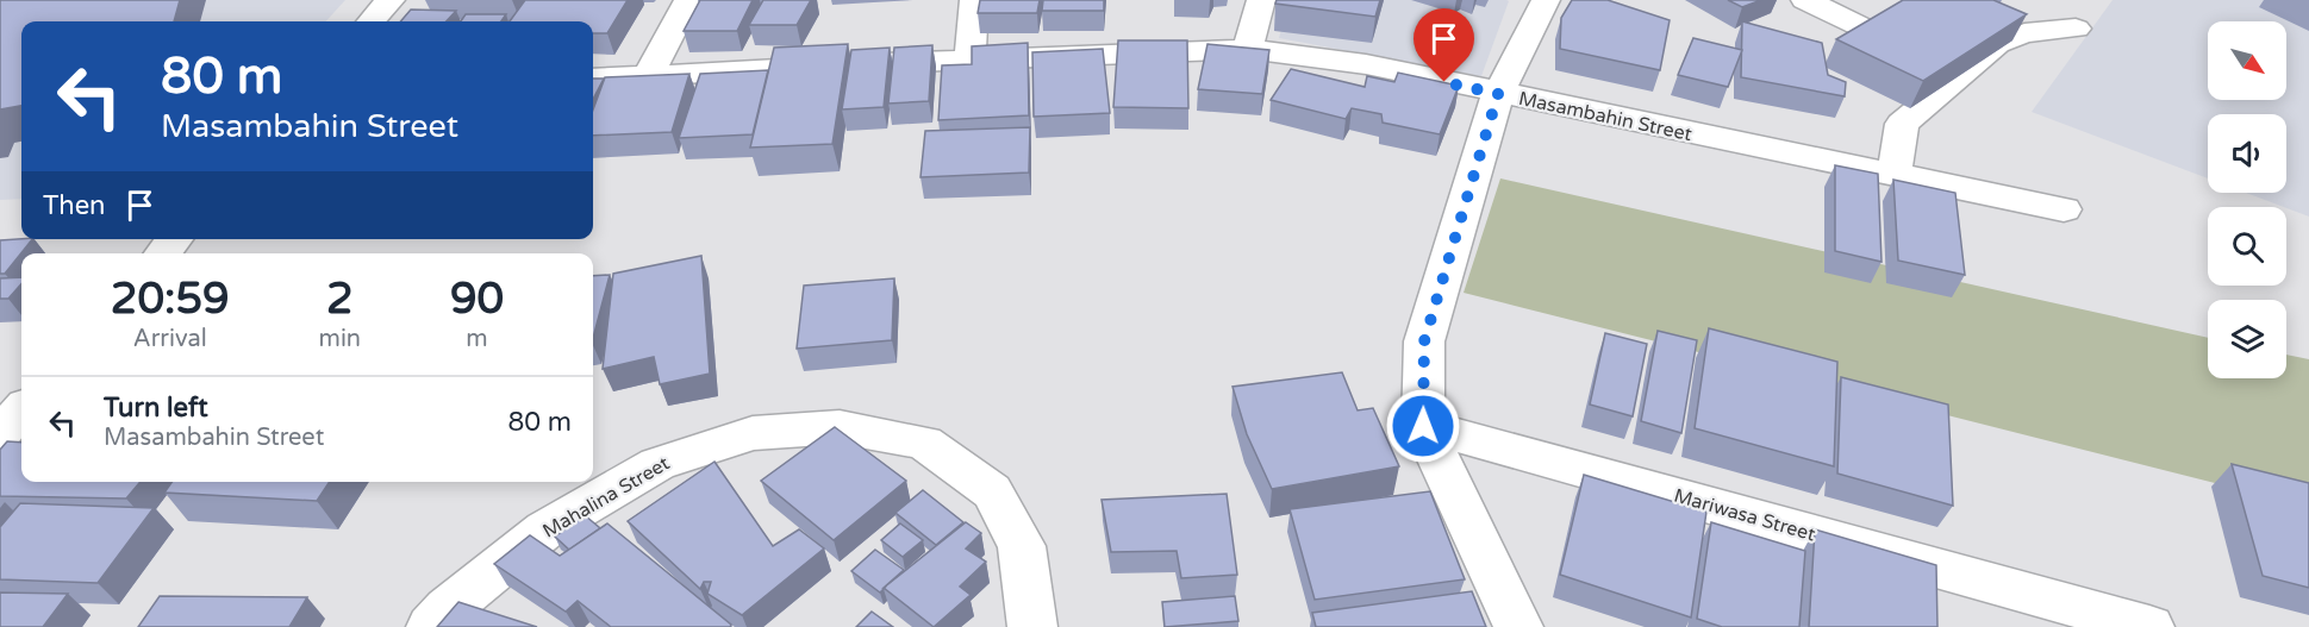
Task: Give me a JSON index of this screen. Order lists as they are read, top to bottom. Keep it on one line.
{"streets":{"street":["Masambahin Street","Mahalina Street","Mariwasa Street"]},"north":"bottom right","page":{"turn":["80 m","Masambahin Street"],"then":"Then","eta":["20:59","Arrival","2","min","90","m"],"list":[{"name":"Turn left","note":"Masambahin Street","value":"80 m"}]}}
